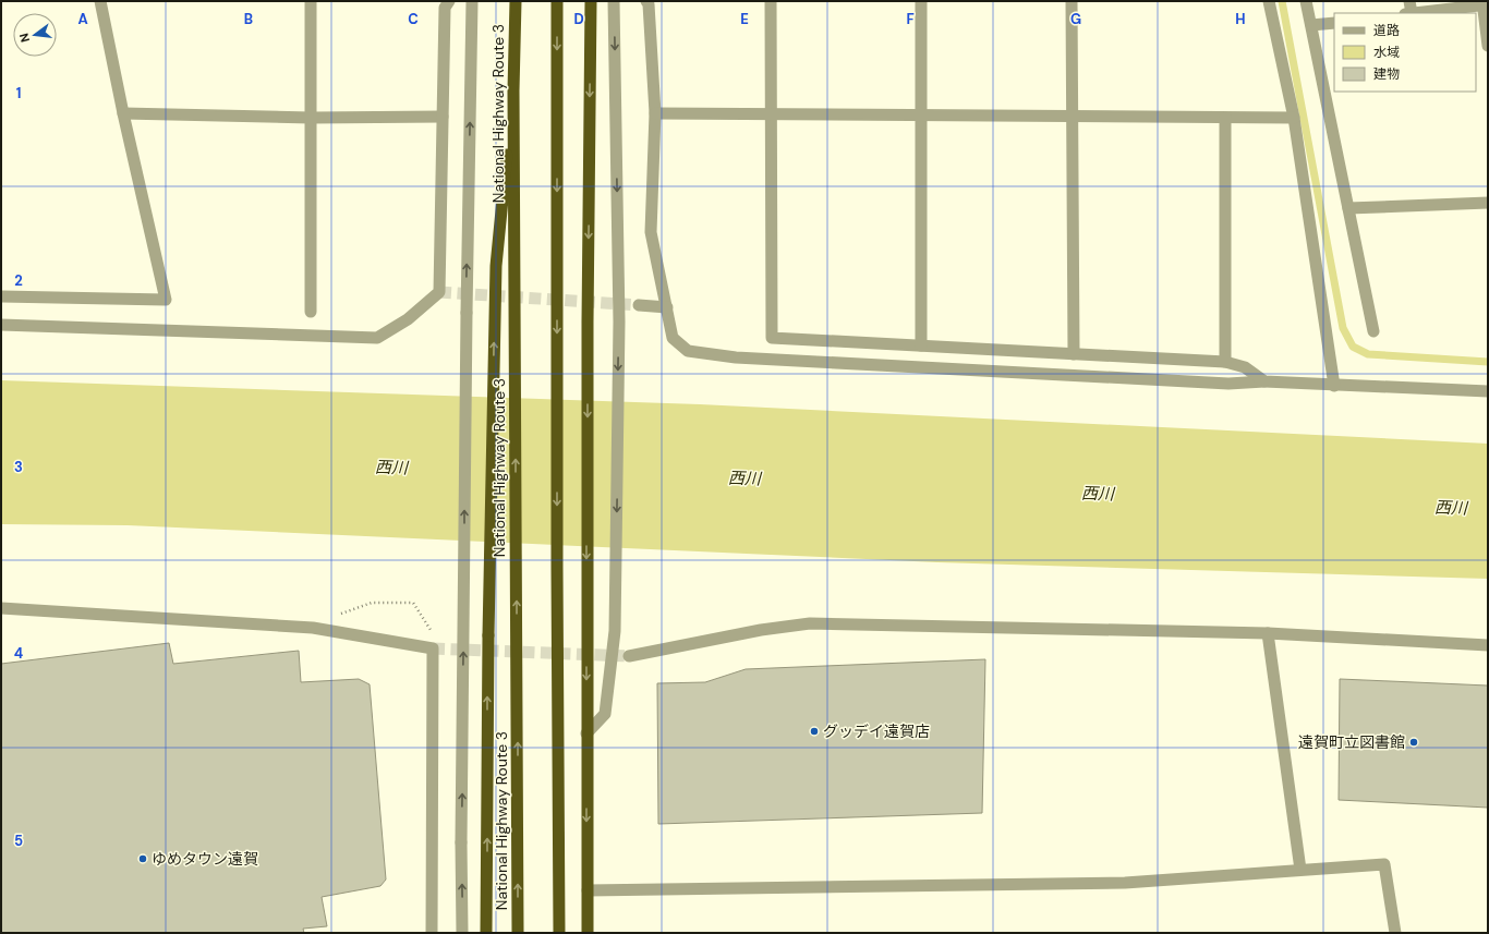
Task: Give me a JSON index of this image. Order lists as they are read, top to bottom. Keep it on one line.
{"streets":{"highway":["National Highway Route 3"]},"water":["西川"],"places":["グッデイ遠賀店","遠賀町立図書館","ゆめタウン遠賀"],"legend":["道路","水域","建物"],"north":"left","grid":{"columns":["A","B","C","D","E","F","G","H"],"rows":["1","2","3","4","5"]}}
